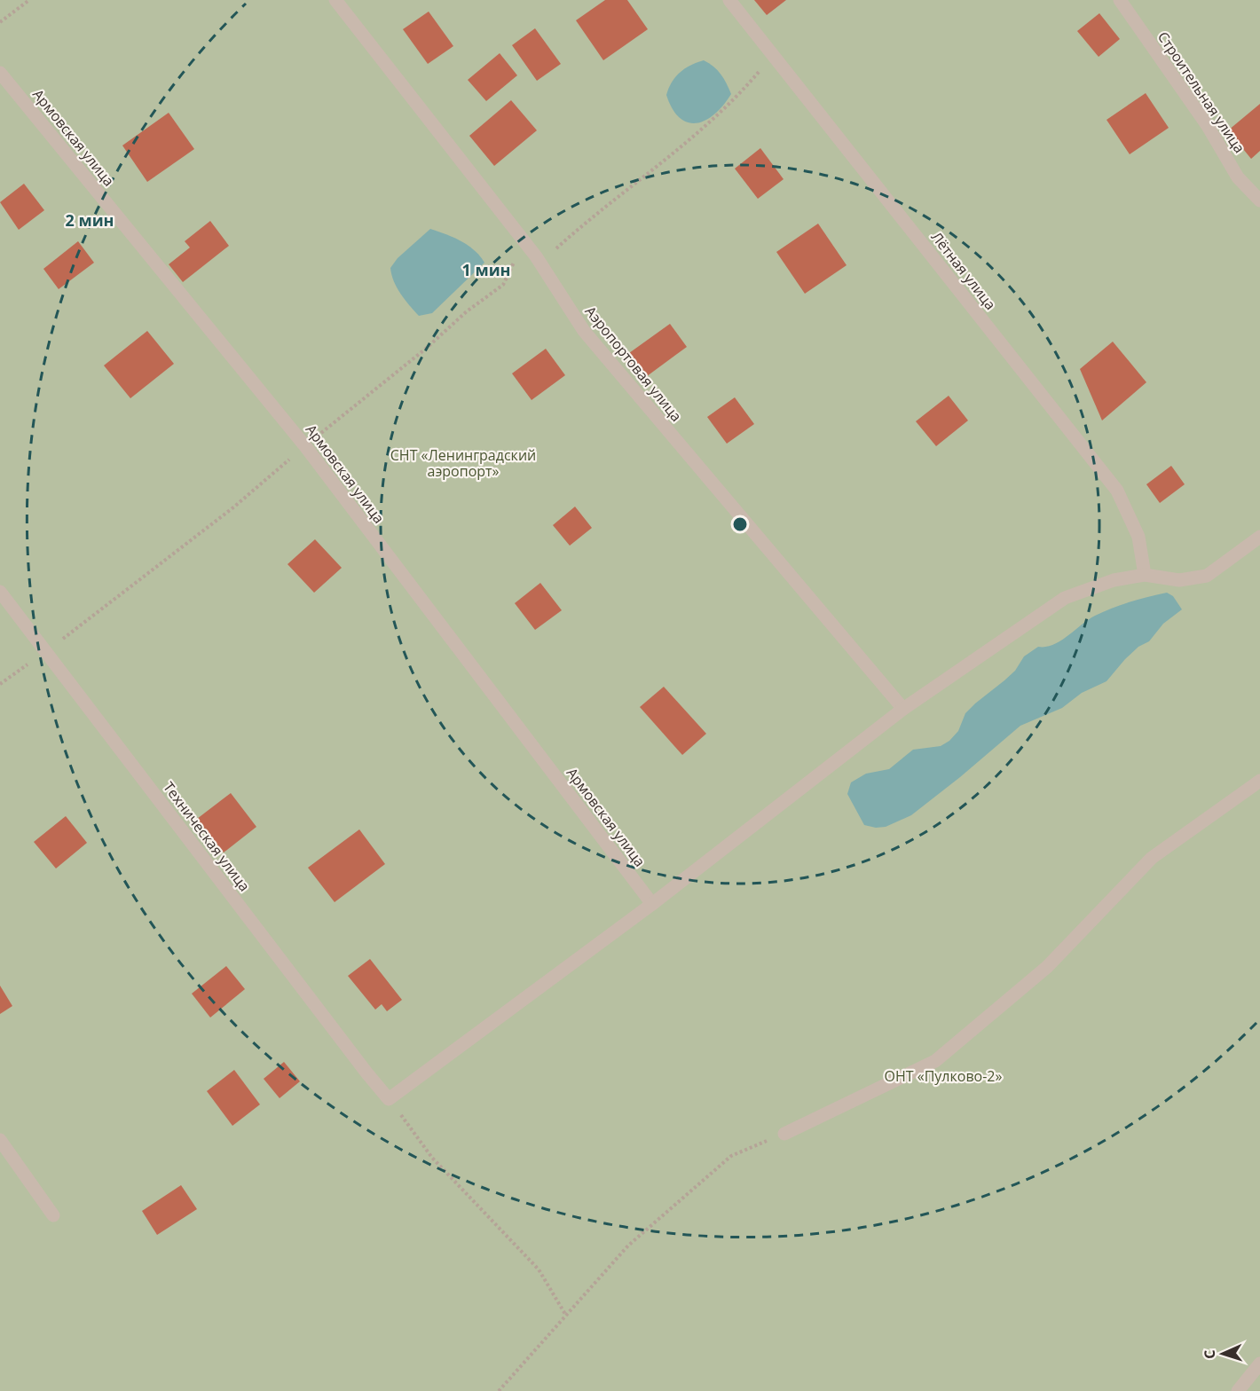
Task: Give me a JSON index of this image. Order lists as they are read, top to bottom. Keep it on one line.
{"streets":{"lane":["Строительная улица","Армовская улица","Лётная улица","Аэропортовая улица","Техническая улица"]},"parks":["СНТ «Ленинградский аэропорт»","ОНТ «Пулково-2»"],"north":"left","rings":["2 мин","1 мин"]}
